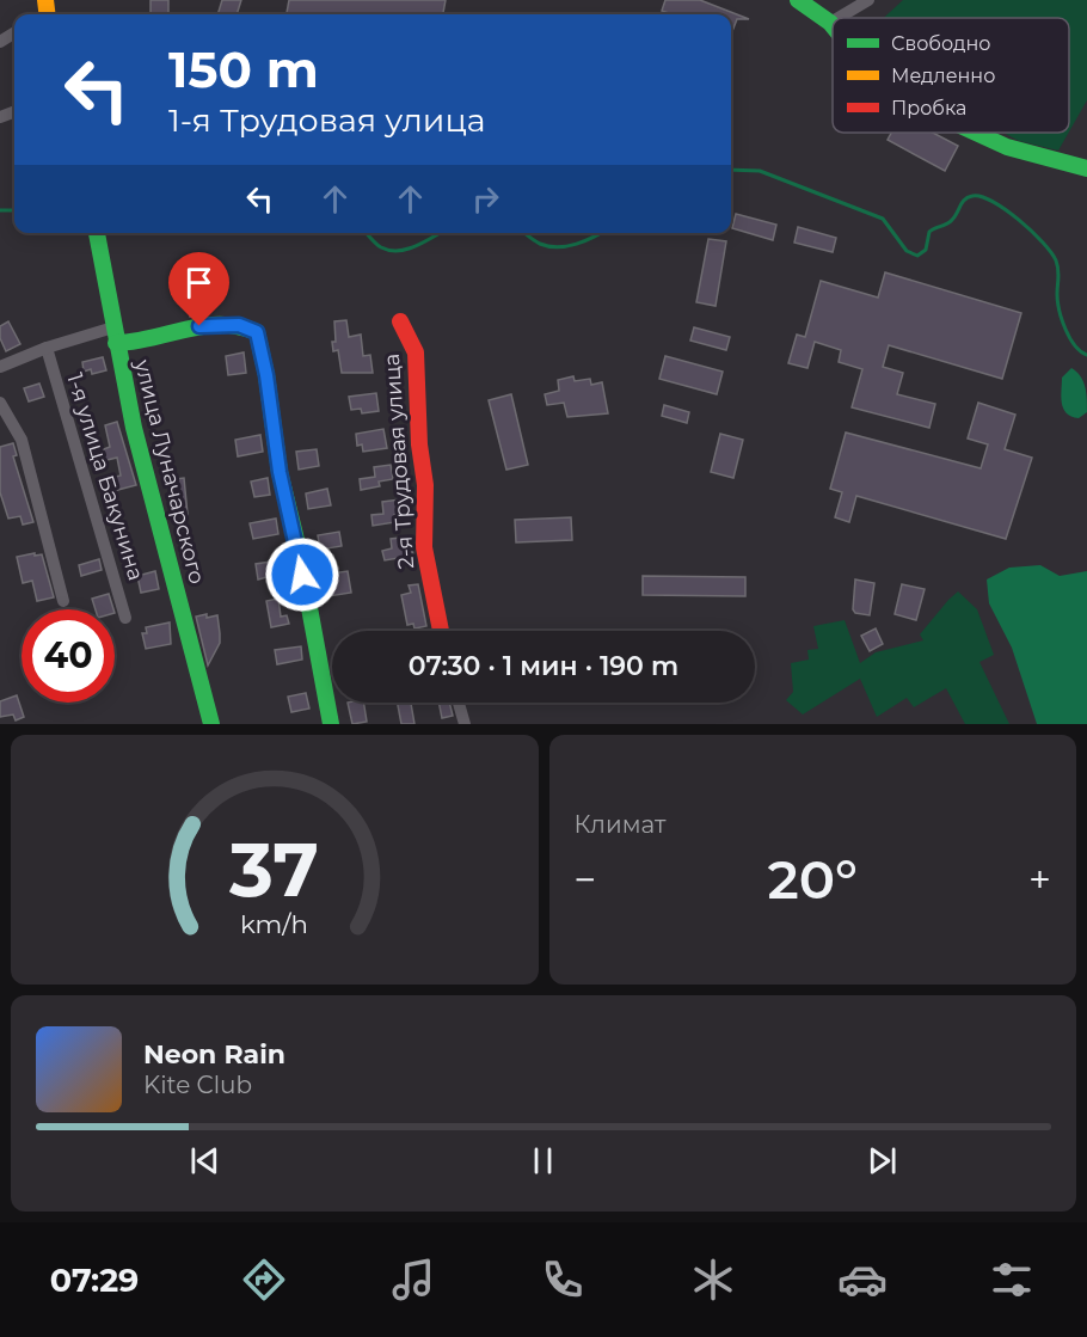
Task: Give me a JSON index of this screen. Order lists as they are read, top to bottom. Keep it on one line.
{"streets":{"street":["2-я Трудовая улица","улица Луначарского","1-я улица Бакунина"]},"legend":["Свободно","Медленно","Пробка"],"page":{"turn":["150 m","1-я Трудовая улица"],"limit":"40","trip":"07:30 · 1 мин · 190 m","tile":"Климат","heat":["−","20°","+"],"song":["Neon Rain","Kite Club"],"tabs":"07:29","gauge":["37","km/h"]}}
